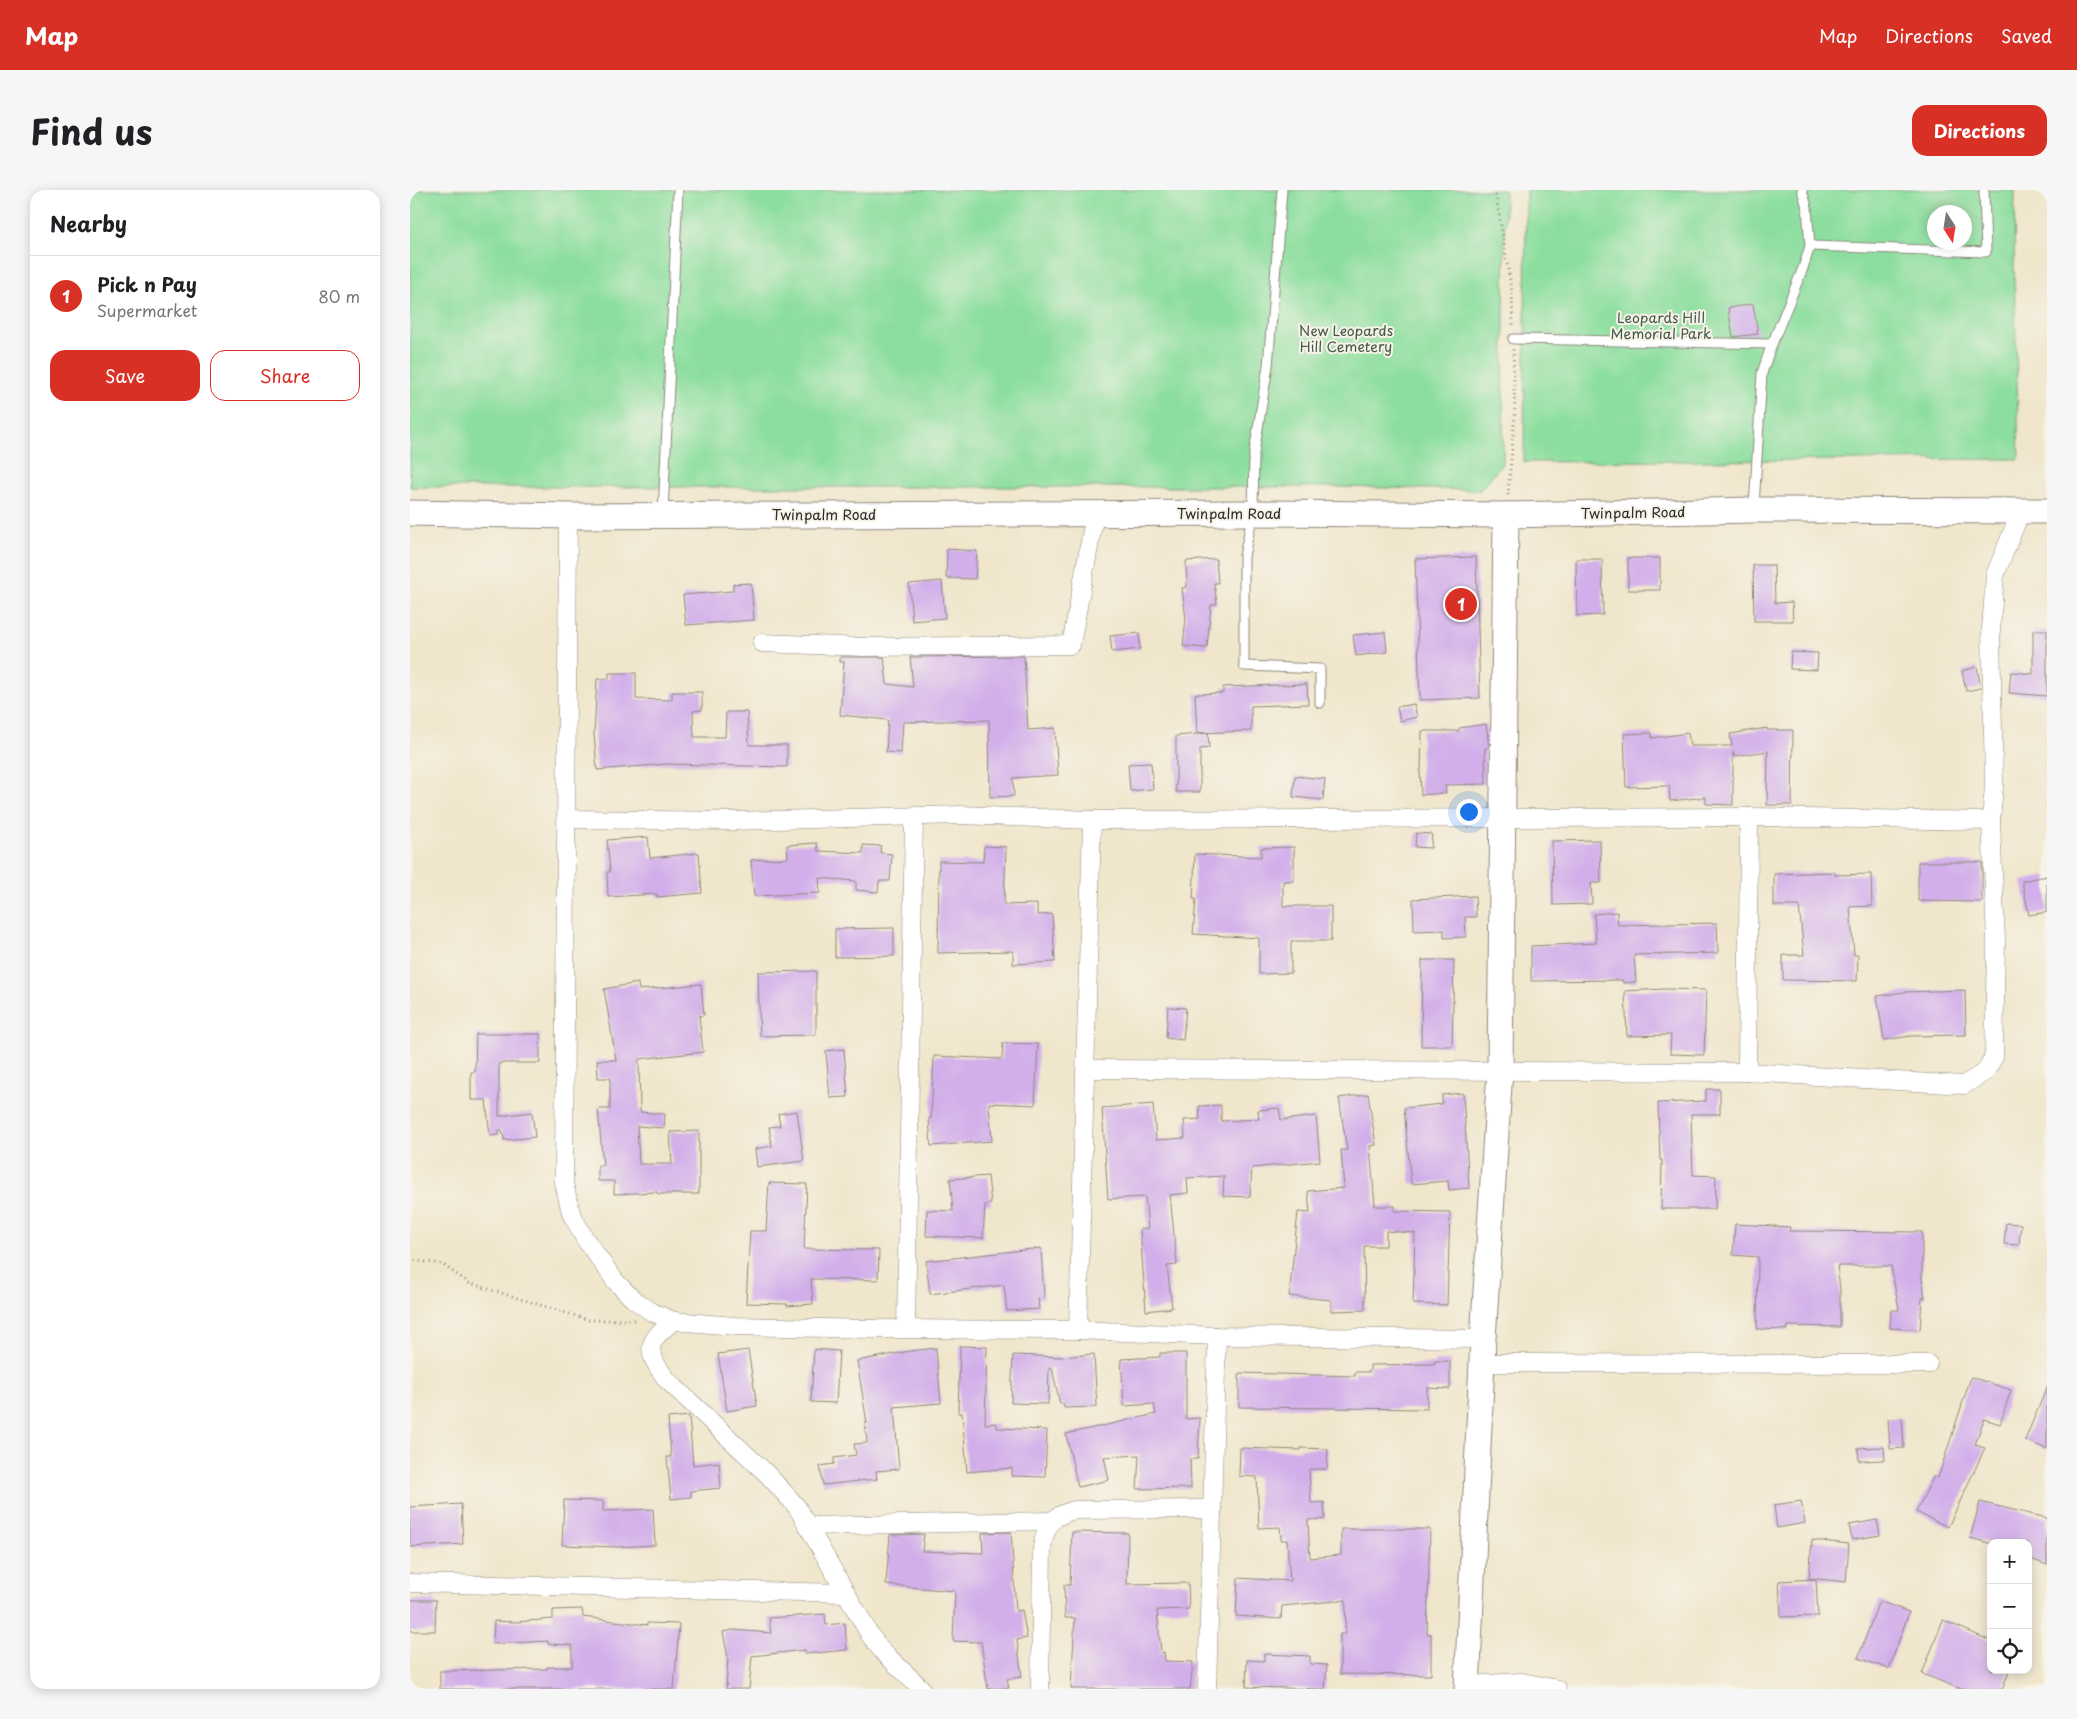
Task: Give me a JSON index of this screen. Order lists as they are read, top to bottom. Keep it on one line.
{"streets":{"main road":["Twinpalm Road"]},"parks":["Leopards Hill Memorial Park","New Leopards Hill Cemetery"],"north":"bottom","page":{"header":"Map","nav":["Map","Directions","Saved"],"title":"Find us","buttons":["Directions",["Save","Share"]],"heading":"Nearby","list":[{"mark":"1","name":"Pick n Pay","note":"Supermarket","value":"80 m"}],"pins":"1","map_buttons":["+","−"]}}
